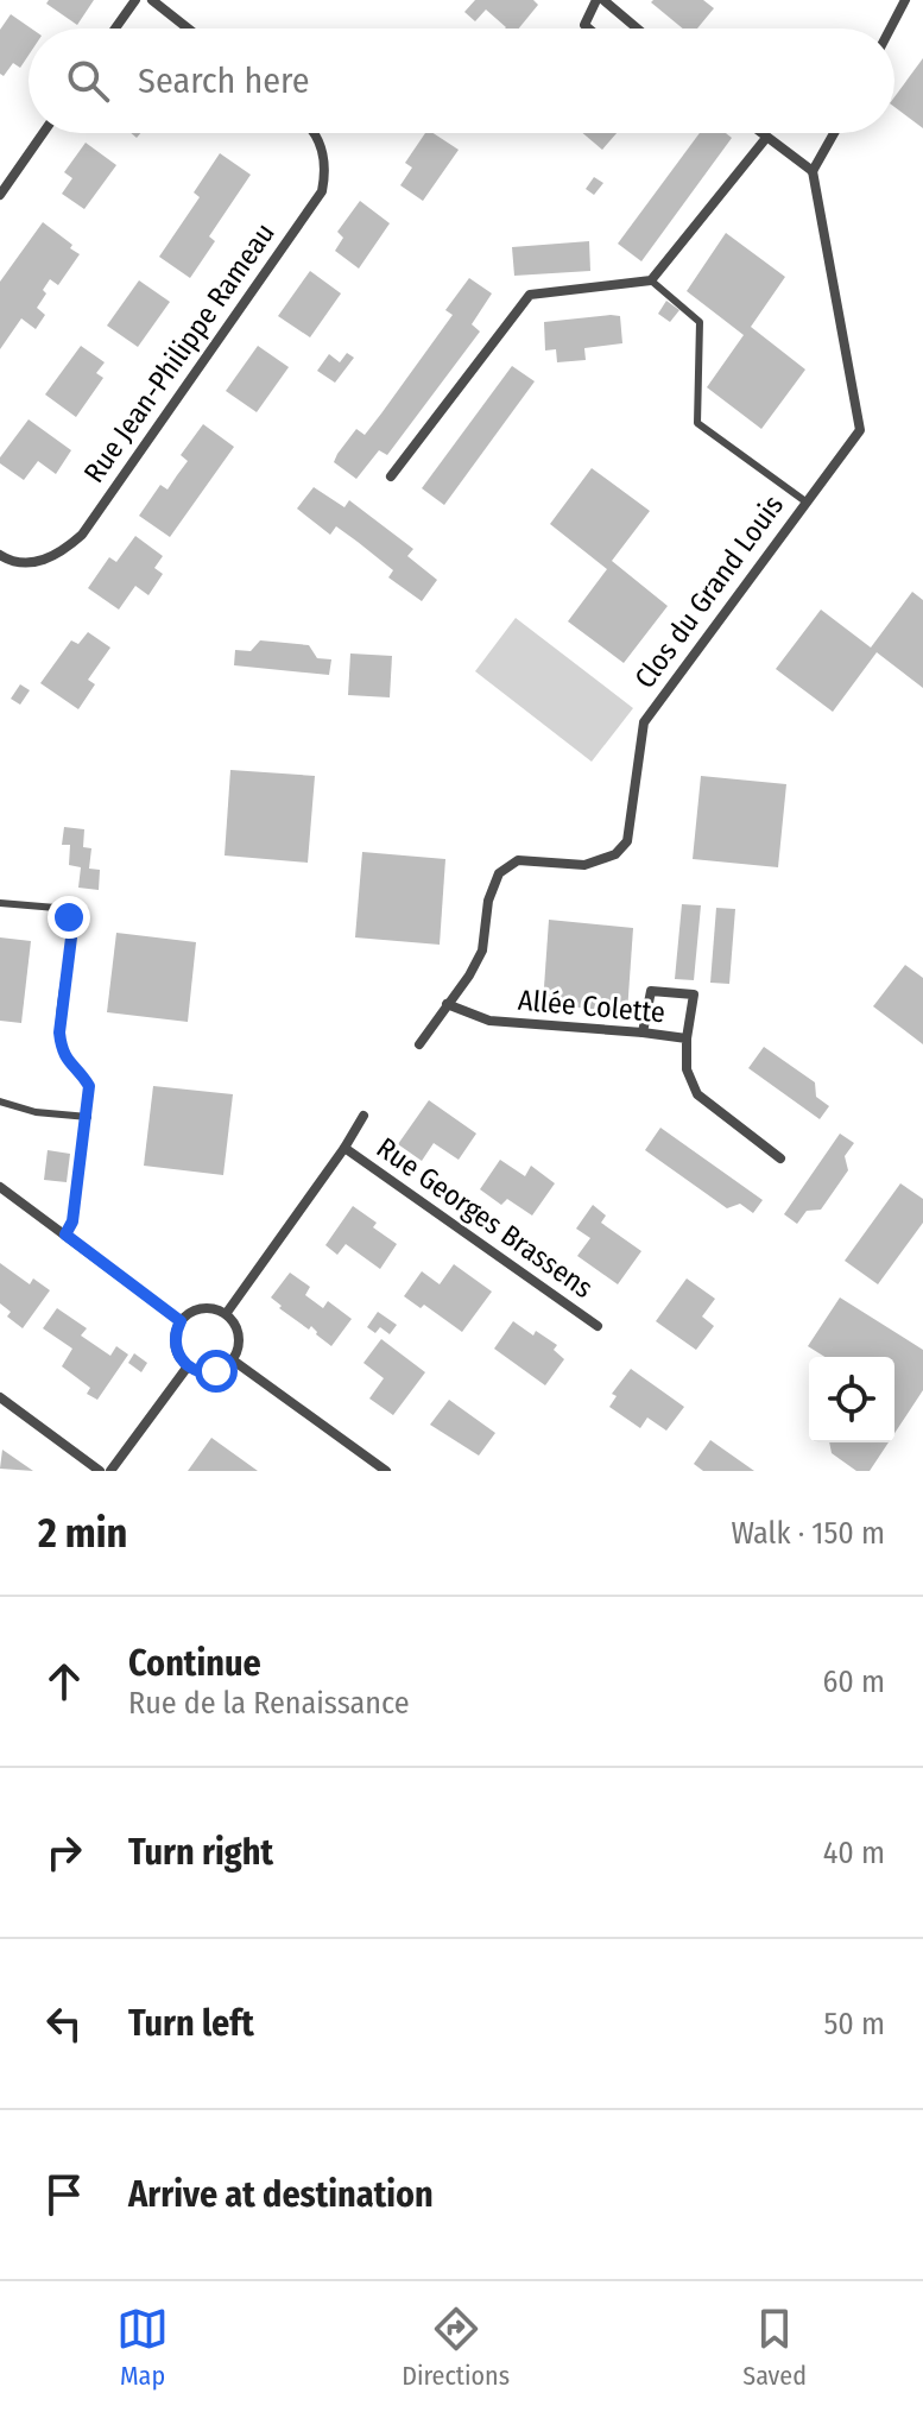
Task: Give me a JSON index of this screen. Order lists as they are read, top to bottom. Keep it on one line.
{"streets":{"street":["Rue Jean-Philippe Rameau","Clos du Grand Louis","Allée Colette","Rue Georges Brassens"]},"crossings":[["Clos du Grand Louis","Allée Colette"]],"page":{"search":"Search here","heading":["2 min","Walk · 150 m"],"list":[["Continue","Rue de la Renaissance","60 m"],["Turn right","40 m"],["Turn left","50 m"],"Arrive at destination"],"nav":["Map","Directions","Saved"]}}
